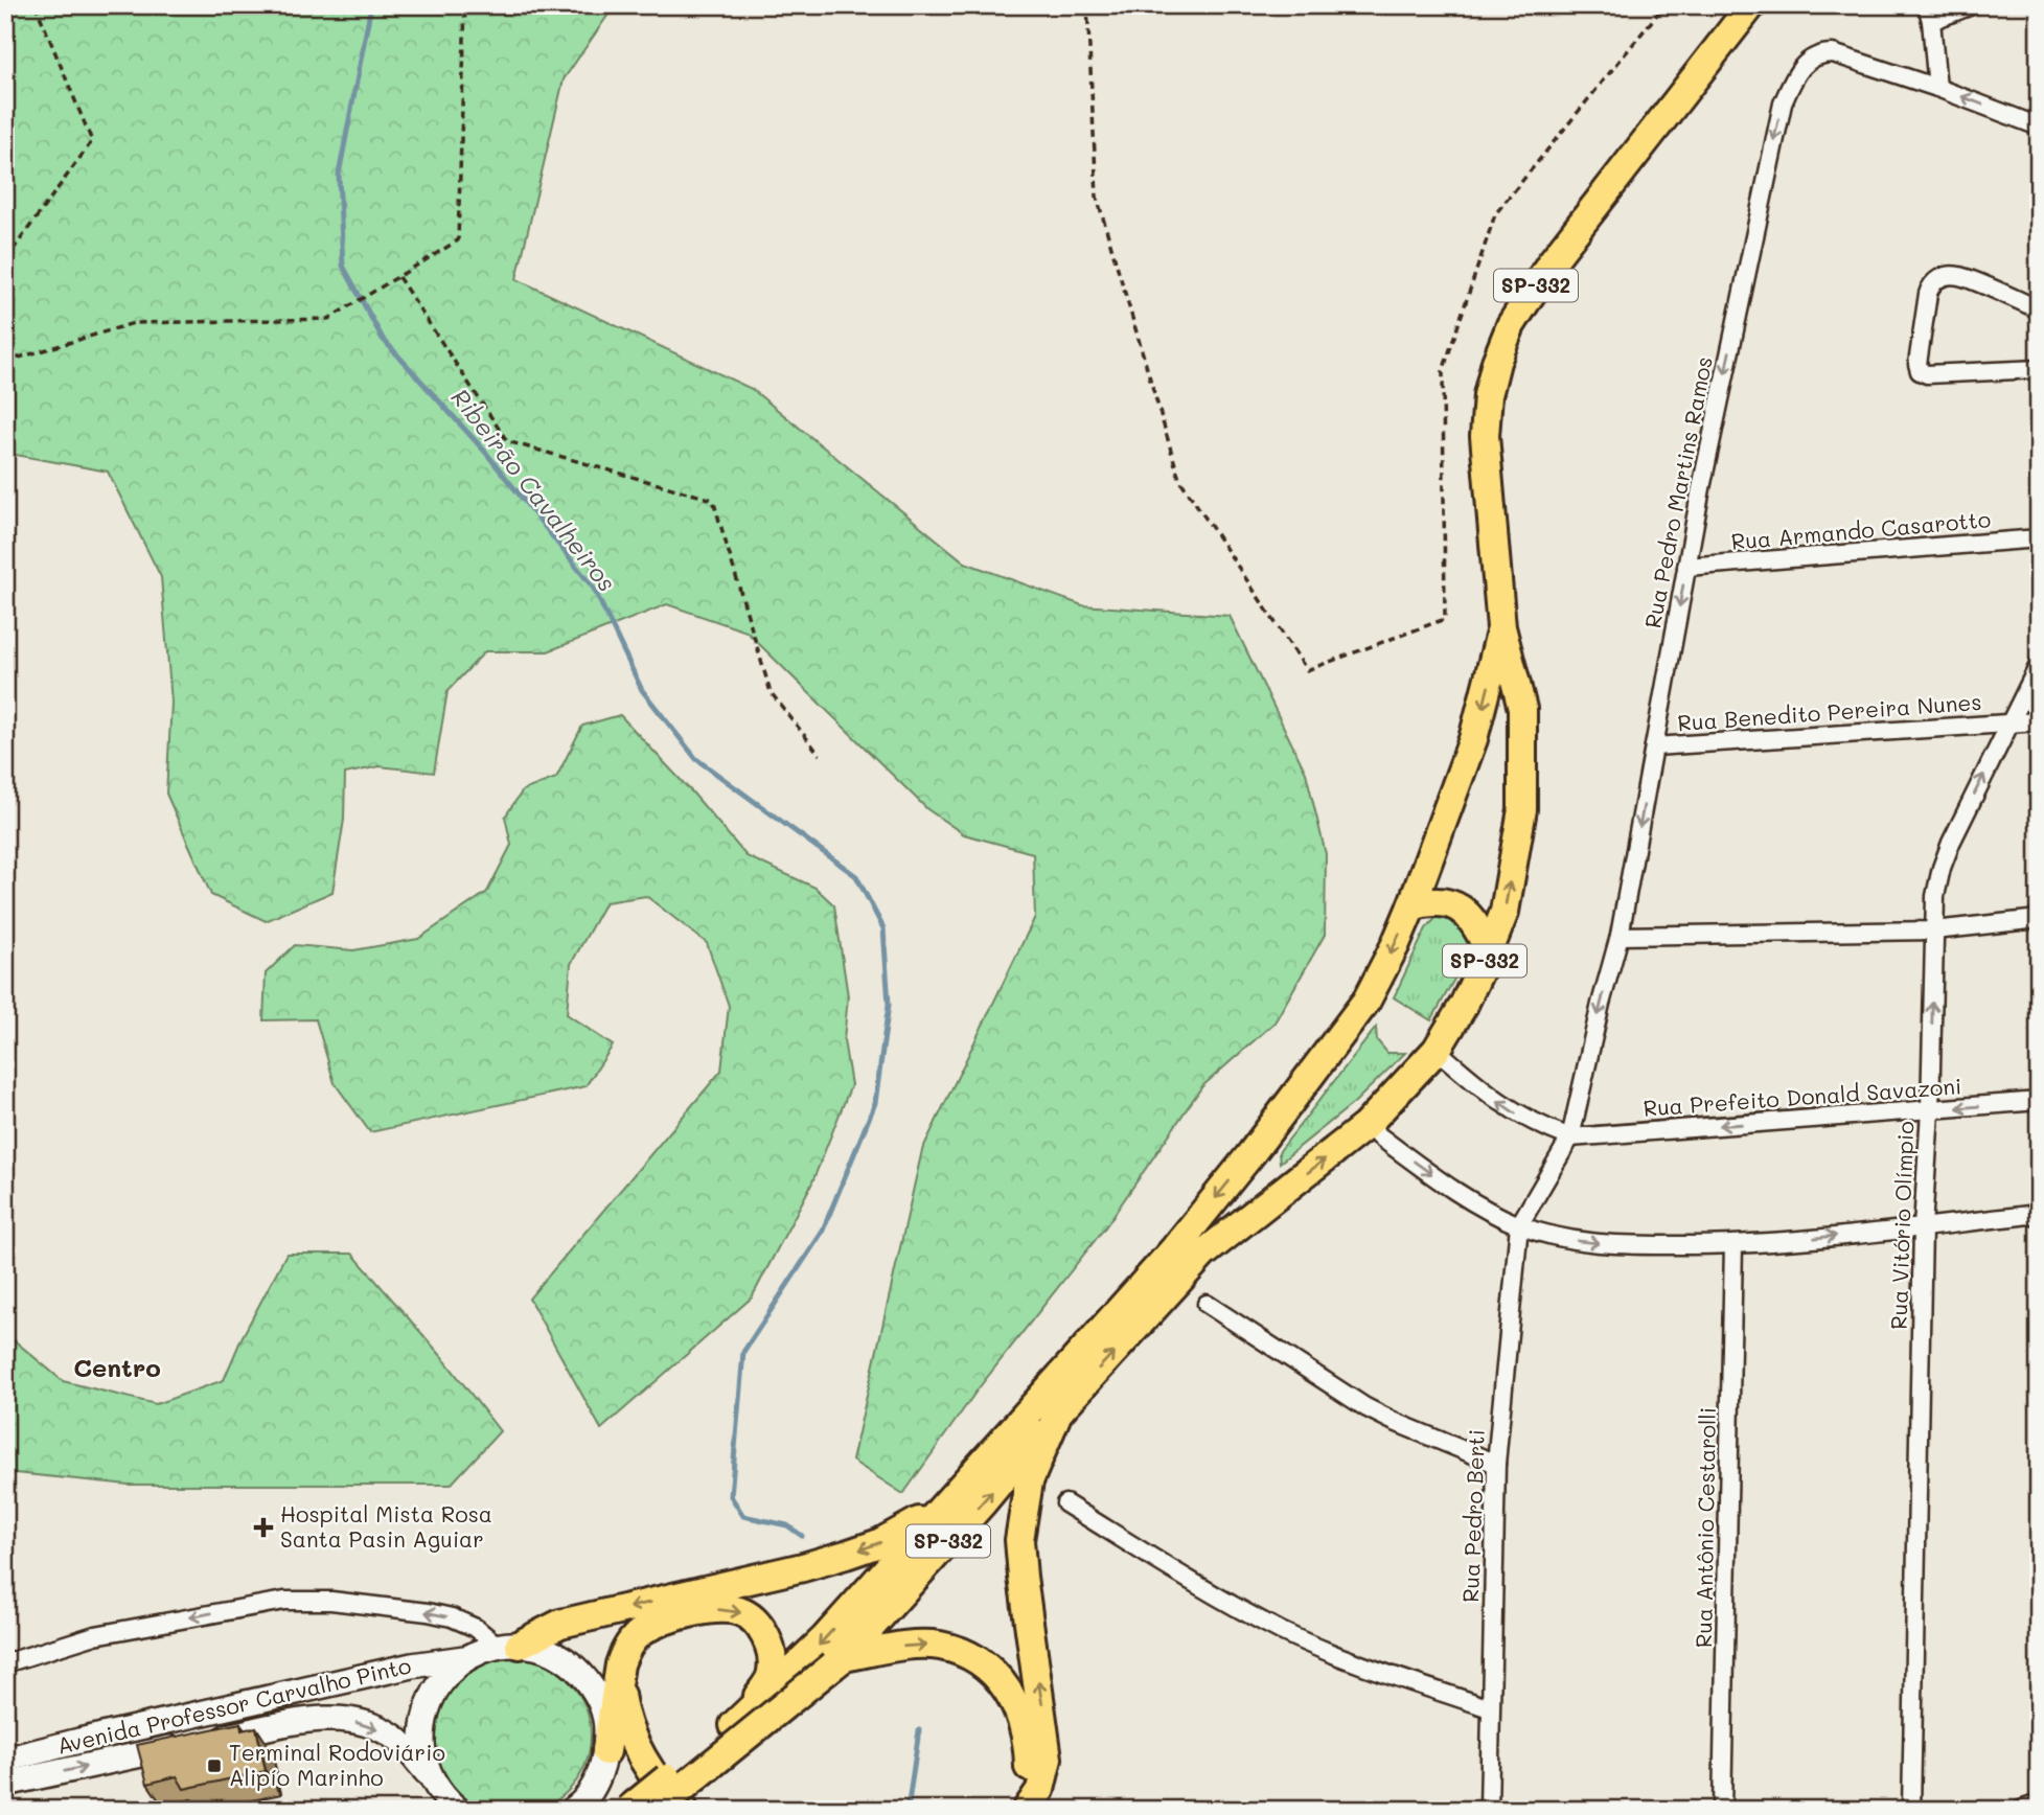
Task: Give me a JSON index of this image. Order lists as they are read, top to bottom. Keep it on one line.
{"streets":{"main road":["SP-332"],"street":["Rua Pedro Martins Ramos","Rua Armando Casarotto","Rua Benedito Pereira Nunes","Rua Prefeito Donald Savazoni","Rua Vitório Olímpio","Rua Pedro Berti","Rua Antônio Cestarolli","Avenida Professor Carvalho Pinto"]},"crossings":[["Rua Pedro Martins Ramos","Rua Armando Casarotto"],["Rua Pedro Martins Ramos","Rua Benedito Pereira Nunes"],["Rua Pedro Martins Ramos","Rua Prefeito Donald Savazoni"],["Rua Pedro Martins Ramos","Rua Pedro Berti"],["Rua Benedito Pereira Nunes","Rua Vitório Olímpio"],["Rua Prefeito Donald Savazoni","Rua Vitório Olímpio"]],"one_way":["Rua Pedro Martins Ramos"],"districts":["Centro"],"water":["Ribeirão Cavalheiros"],"places":{"health":["Hospital Mista Rosa Santa Pasin Aguiar"],"transit":["Terminal Rodoviário Alipío Marinho"]}}
